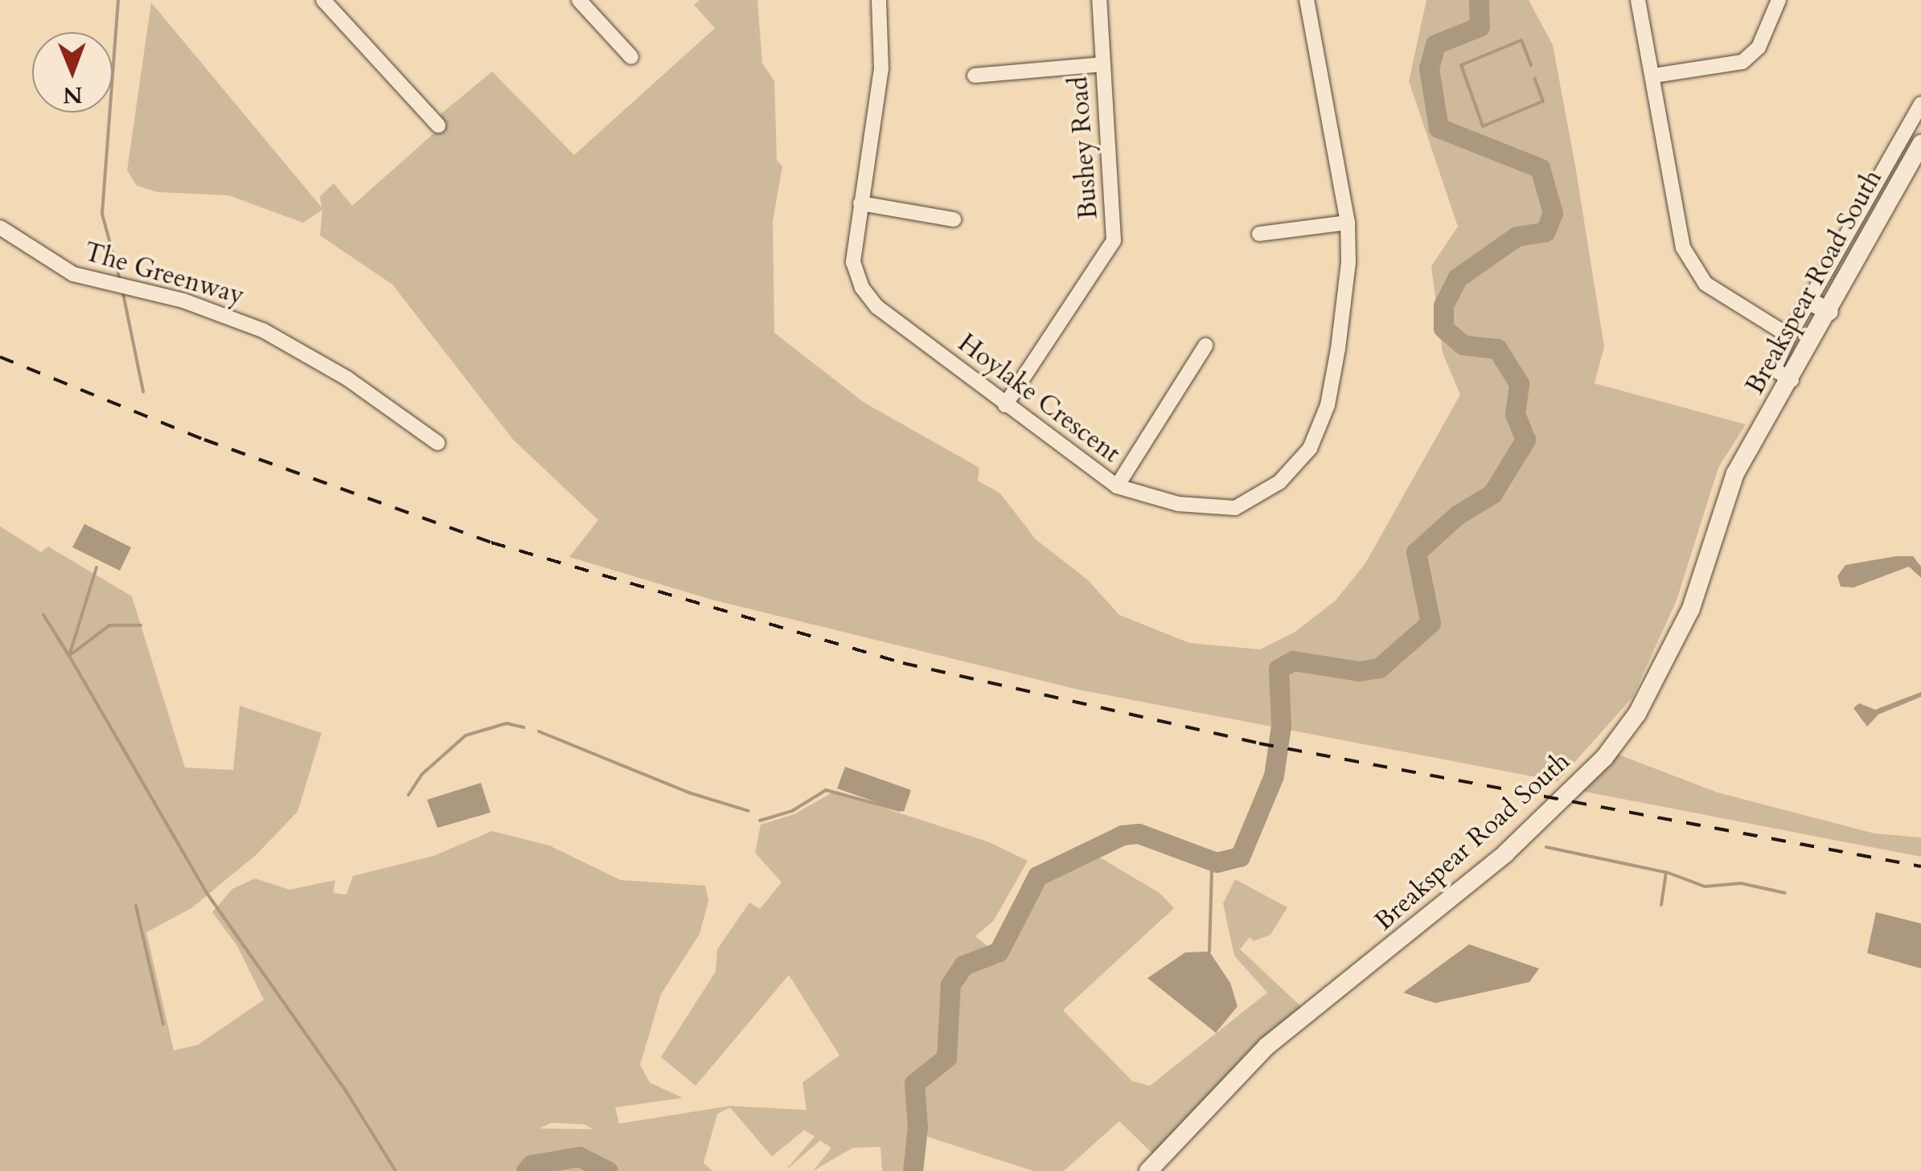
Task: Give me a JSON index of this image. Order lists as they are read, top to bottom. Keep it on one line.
{"streets":{"street":["Bushey Road","The Greenway","Breakspear Road South","Hoylake Crescent"]},"crossings":[["Bushey Road","Hoylake Crescent"]],"north":"bottom"}
